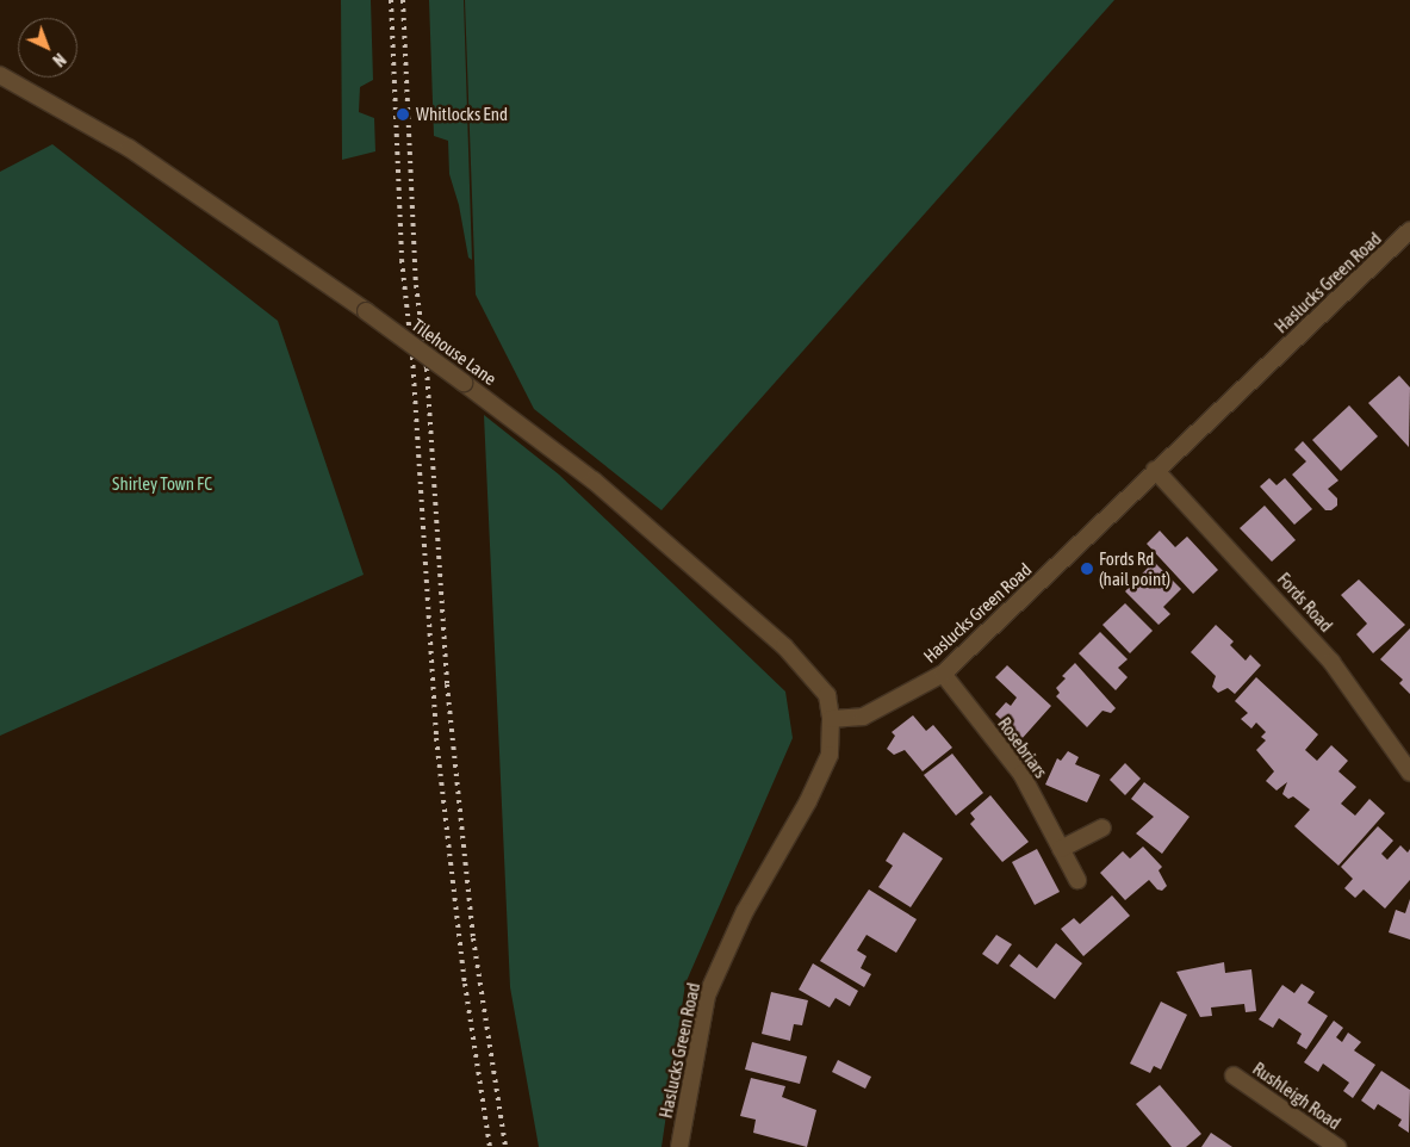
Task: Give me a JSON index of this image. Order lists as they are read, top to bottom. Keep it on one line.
{"streets":{"street":["Haslucks Green Road","Tilehouse Lane","Fords Road","Rosebriars","Rushleigh Road"]},"crossings":[["Haslucks Green Road","Tilehouse Lane"],["Haslucks Green Road","Fords Road"],["Haslucks Green Road","Rosebriars"]],"parks":["Shirley Town FC"],"places":["Whitlocks End","Fords Rd (hail point)"],"north":"bottom right"}
